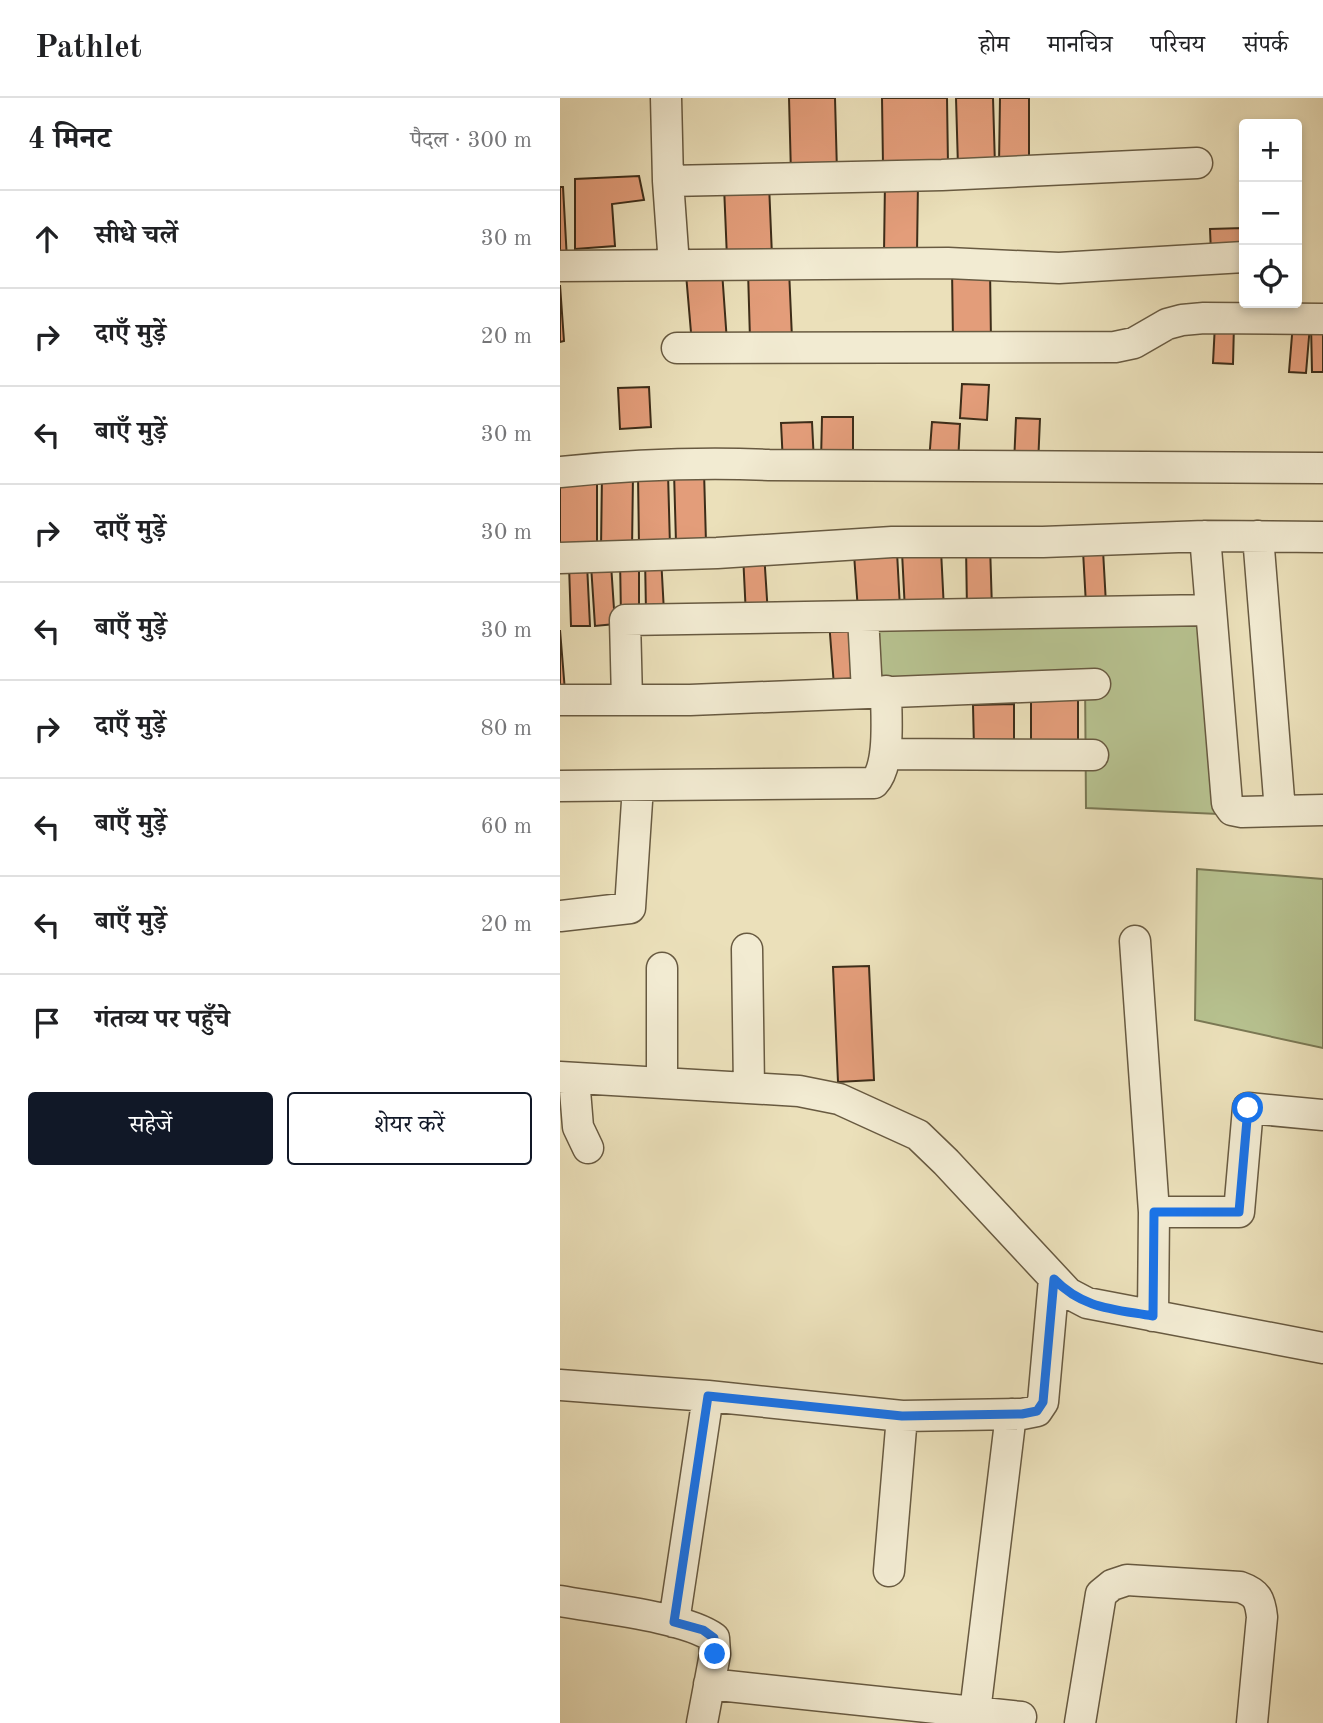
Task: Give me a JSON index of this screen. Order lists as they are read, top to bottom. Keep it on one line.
{"page":{"header":"Pathlet","nav":["होम","मानचित्र","परिचय","संपर्क"],"heading":["4 मिनट","पैदल · 300 m"],"map_buttons":["+","−"],"list":[["सीधे चलें","30 m"],["दाएँ मुड़ें","20 m"],["बाएँ मुड़ें","30 m"],["दाएँ मुड़ें","30 m"],["बाएँ मुड़ें","30 m"],["दाएँ मुड़ें","80 m"],["बाएँ मुड़ें","60 m"],["बाएँ मुड़ें","20 m"],"गंतव्य पर पहुँचे"],"buttons":["सहेजें","शेयर करें"]}}
